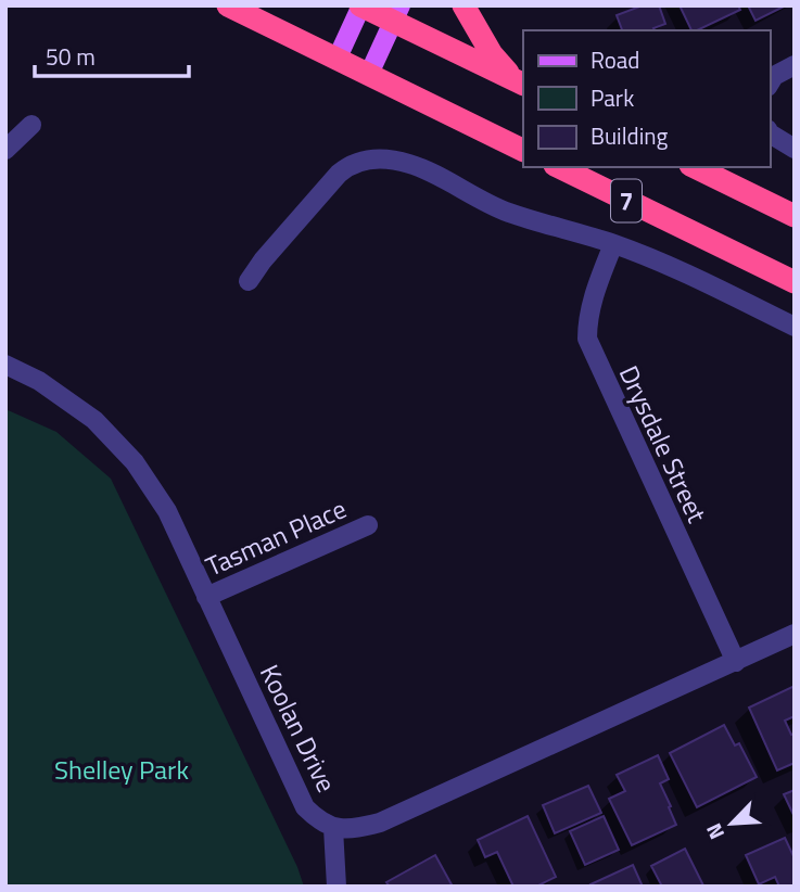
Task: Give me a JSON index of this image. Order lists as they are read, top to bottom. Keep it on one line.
{"streets":{"highway":["7"],"street":["Drysdale Street","Tasman Place","Koolan Drive"]},"crossings":[["Drysdale Street","Koolan Drive"],["Tasman Place","Koolan Drive"]],"parks":["Shelley Park"],"legend":["Road","Park","Building"],"scale_bar":"50 m","north":"bottom left"}
